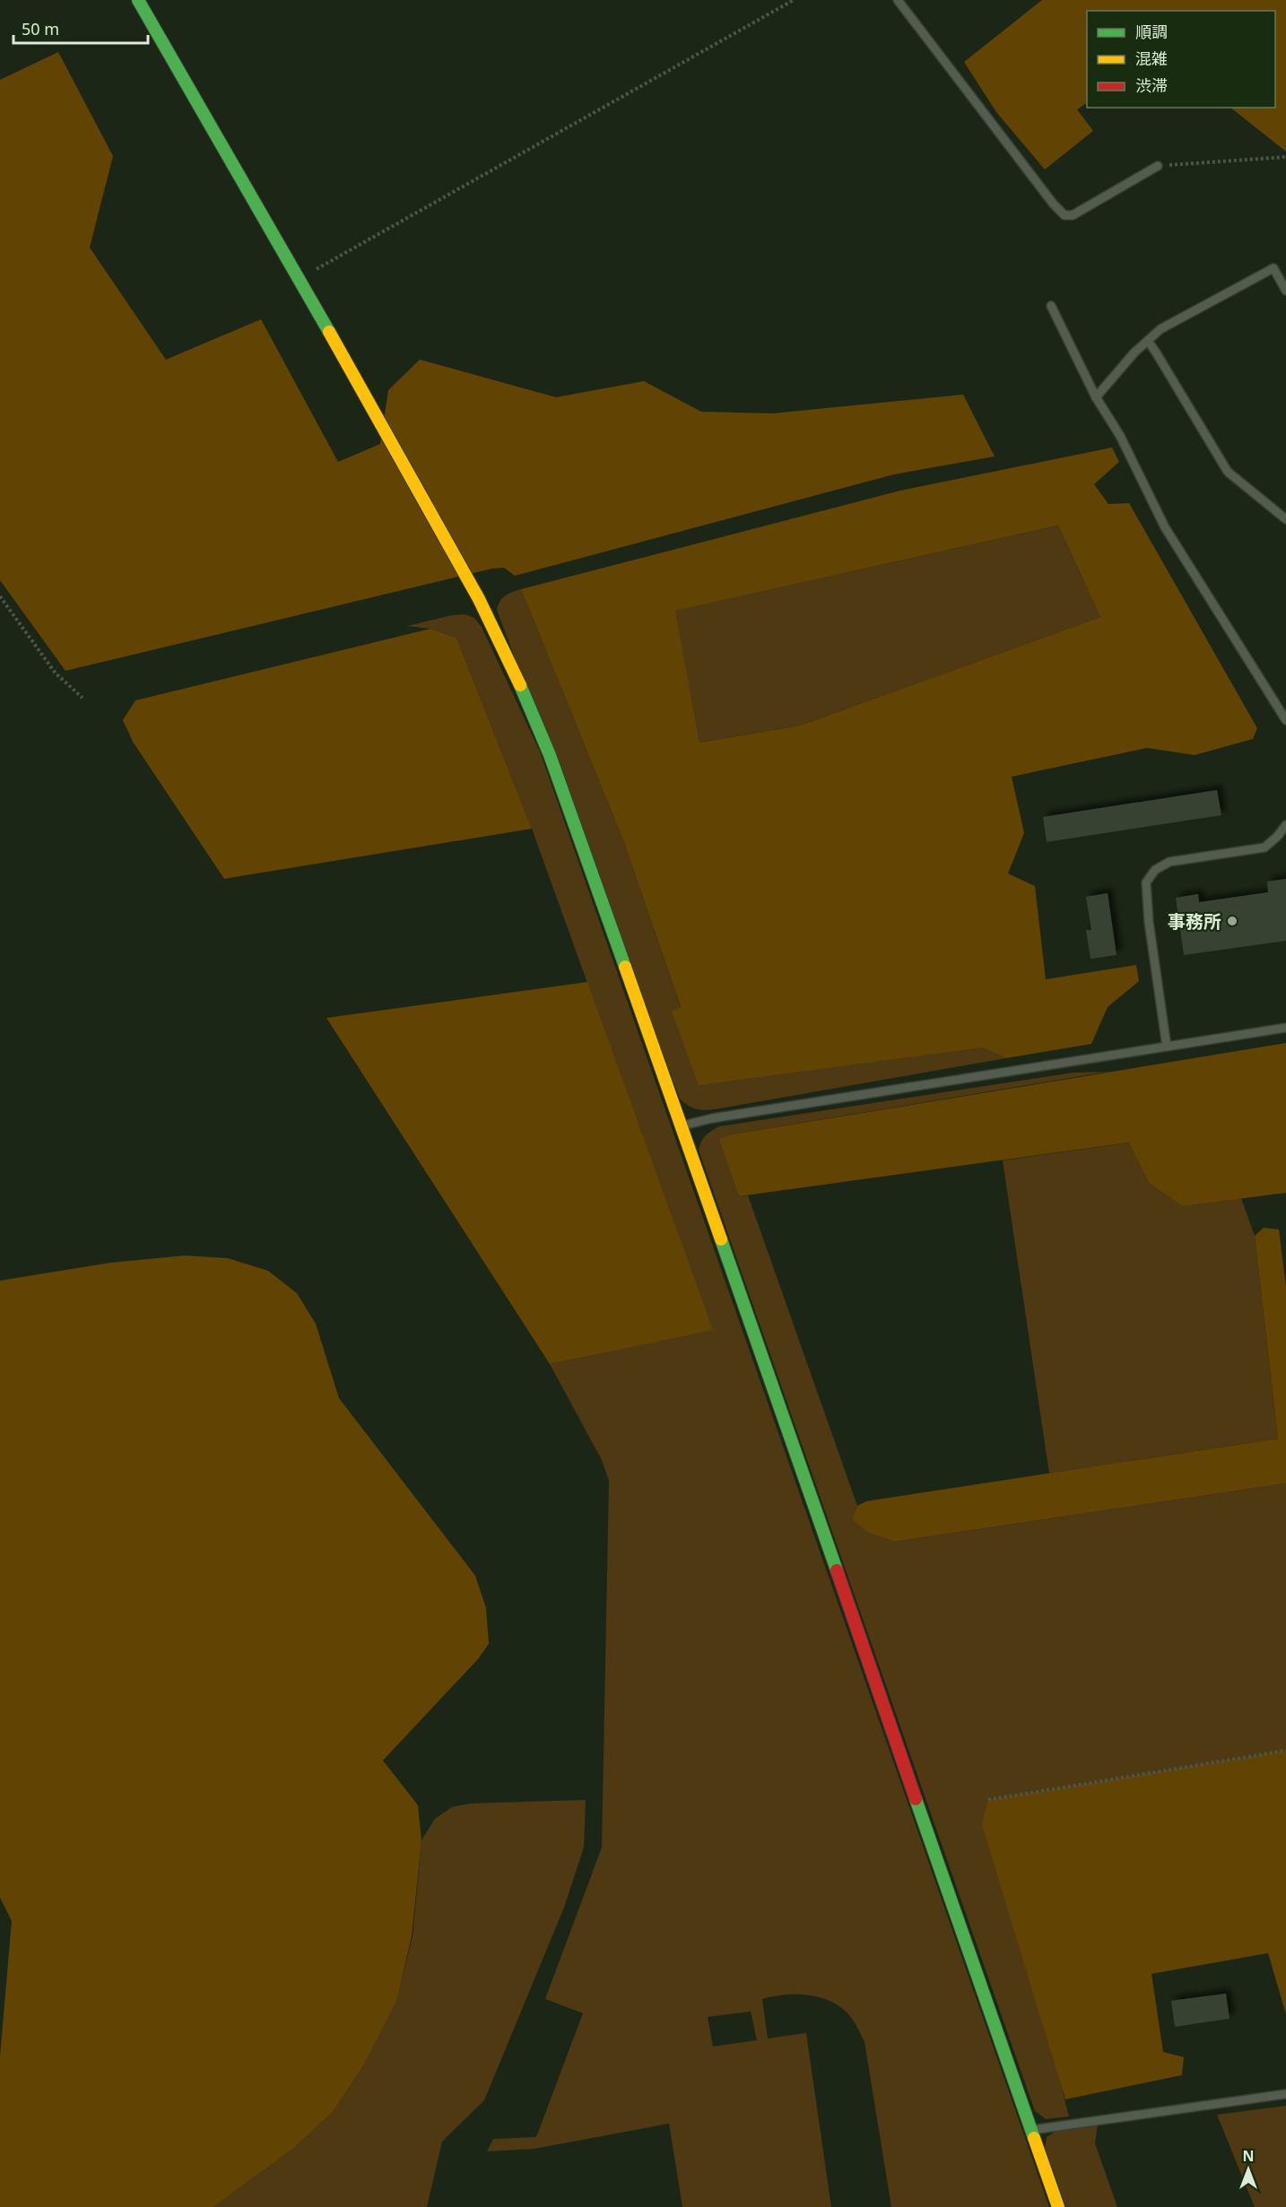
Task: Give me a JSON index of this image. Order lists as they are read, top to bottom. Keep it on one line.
{"places":["事務所"],"legend":["順調","混雑","渋滞"],"scale_bar":"50 m","north":"top"}
